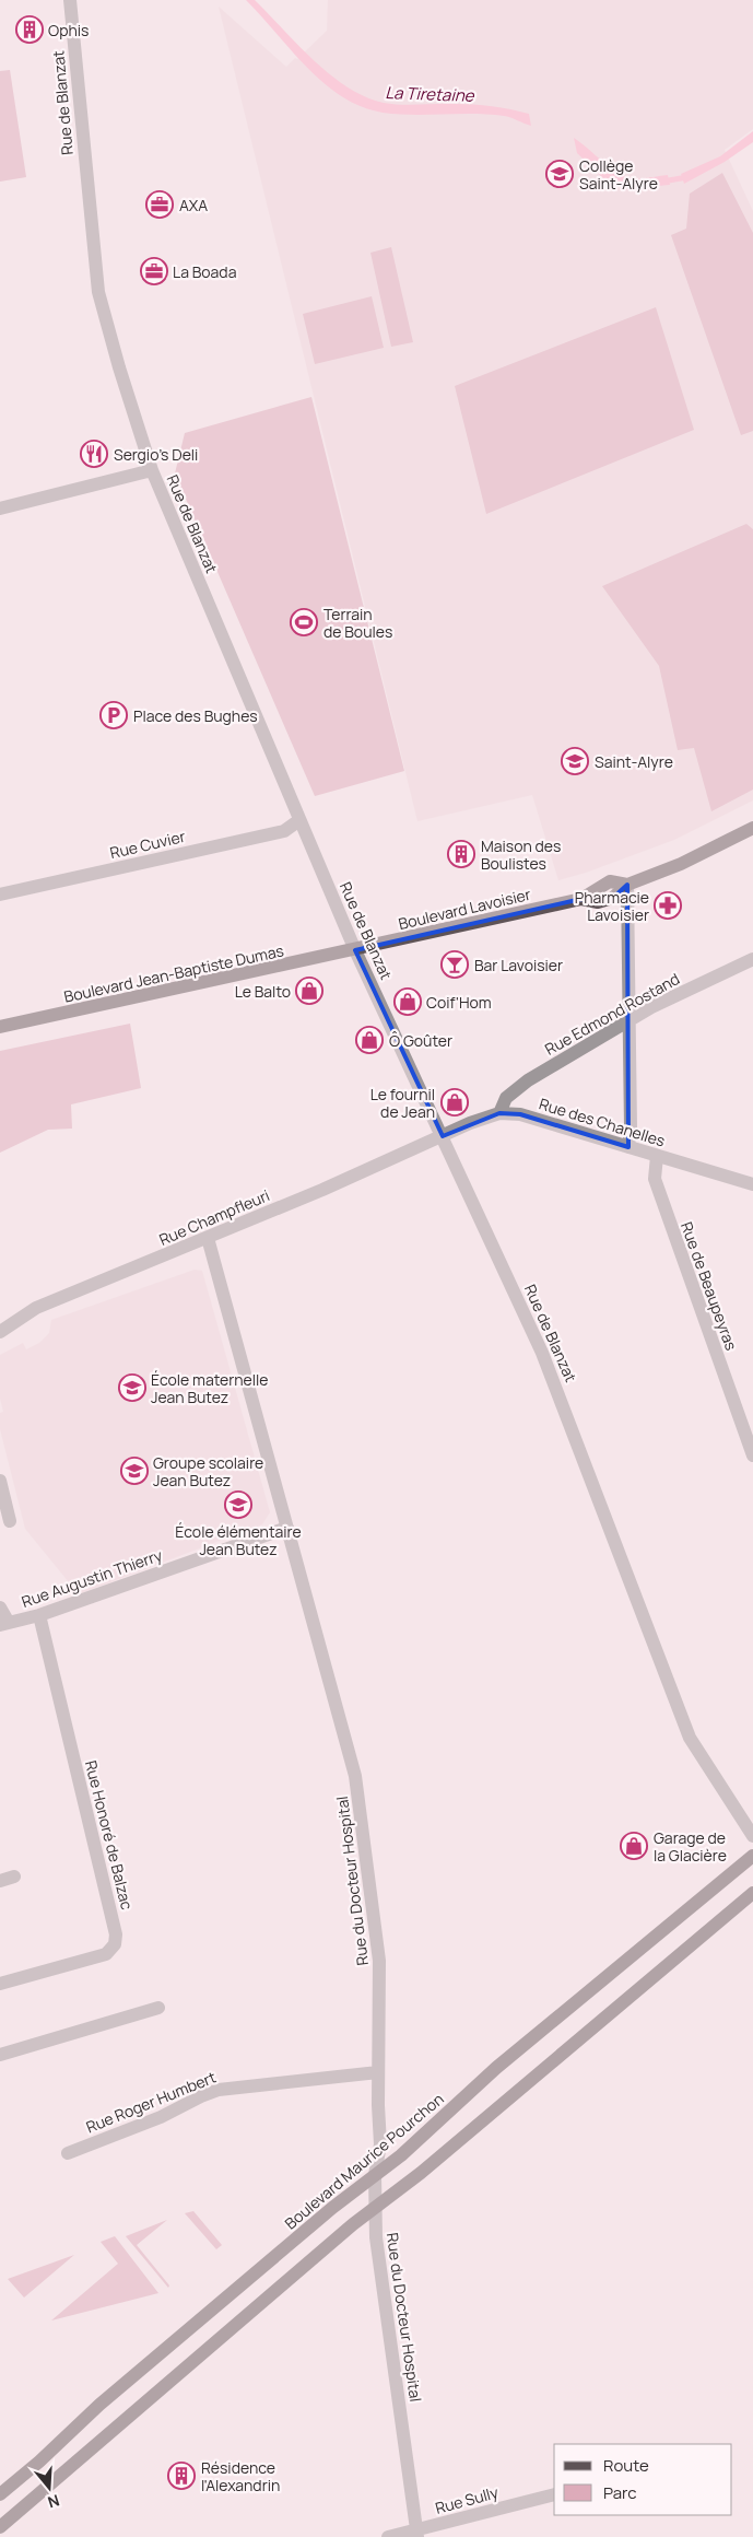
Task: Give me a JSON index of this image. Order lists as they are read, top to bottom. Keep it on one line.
{"streets":{"main road":["Boulevard Lavoisier","Boulevard Jean-Baptiste Dumas","Boulevard Maurice Pourchon"],"street":["Rue de Blanzat","Rue Cuvier","Rue Edmond Rostand","Rue des Chanelles","Rue Champfleuri","Rue de Beaupeyras","Rue Augustin Thierry","Rue Honoré de Balzac","Rue du Docteur Hospital","Rue Roger Humbert","Rue Sully"]},"crossings":[["Rue de Blanzat","Rue Cuvier"],["Rue de Blanzat","Boulevard Lavoisier"],["Rue de Blanzat","Boulevard Jean-Baptiste Dumas"],["Rue de Blanzat","Rue des Chanelles"],["Rue de Blanzat","Rue Champfleuri"],["Boulevard Lavoisier","Boulevard Jean-Baptiste Dumas"],["Rue Edmond Rostand","Rue des Chanelles"],["Rue des Chanelles","Rue Champfleuri"],["Rue des Chanelles","Rue de Beaupeyras"],["Rue Champfleuri","Rue du Docteur Hospital"],["Rue Augustin Thierry","Rue Honoré de Balzac"],["Rue Augustin Thierry","Rue du Docteur Hospital"],["Rue du Docteur Hospital","Rue Roger Humbert"],["Rue du Docteur Hospital","Boulevard Maurice Pourchon"],["Rue du Docteur Hospital","Rue Sully"]],"water":["La Tiretaine"],"places":{"building":["Ophis","Maison des Boulistes","Résidence l'Alexandrin"],"school or university":["Collège Saint-Alyre","Saint-Alyre","École maternelle Jean Butez","Groupe scolaire Jean Butez","École élémentaire Jean Butez"],"office":["AXA","La Boada"],"restaurant":["Sergio's Deli"],"sports":["Terrain de Boules"],"parking":["Place des Bughes"],"pharmacy":["Pharmacie Lavoisier"],"bar":["Bar Lavoisier"],"shop":["Le Balto","Coif'Hom","Ô Goûter","Le fournil de Jean","Garage de la Glacière"]},"legend":["Route","Parc"],"north":"bottom"}
